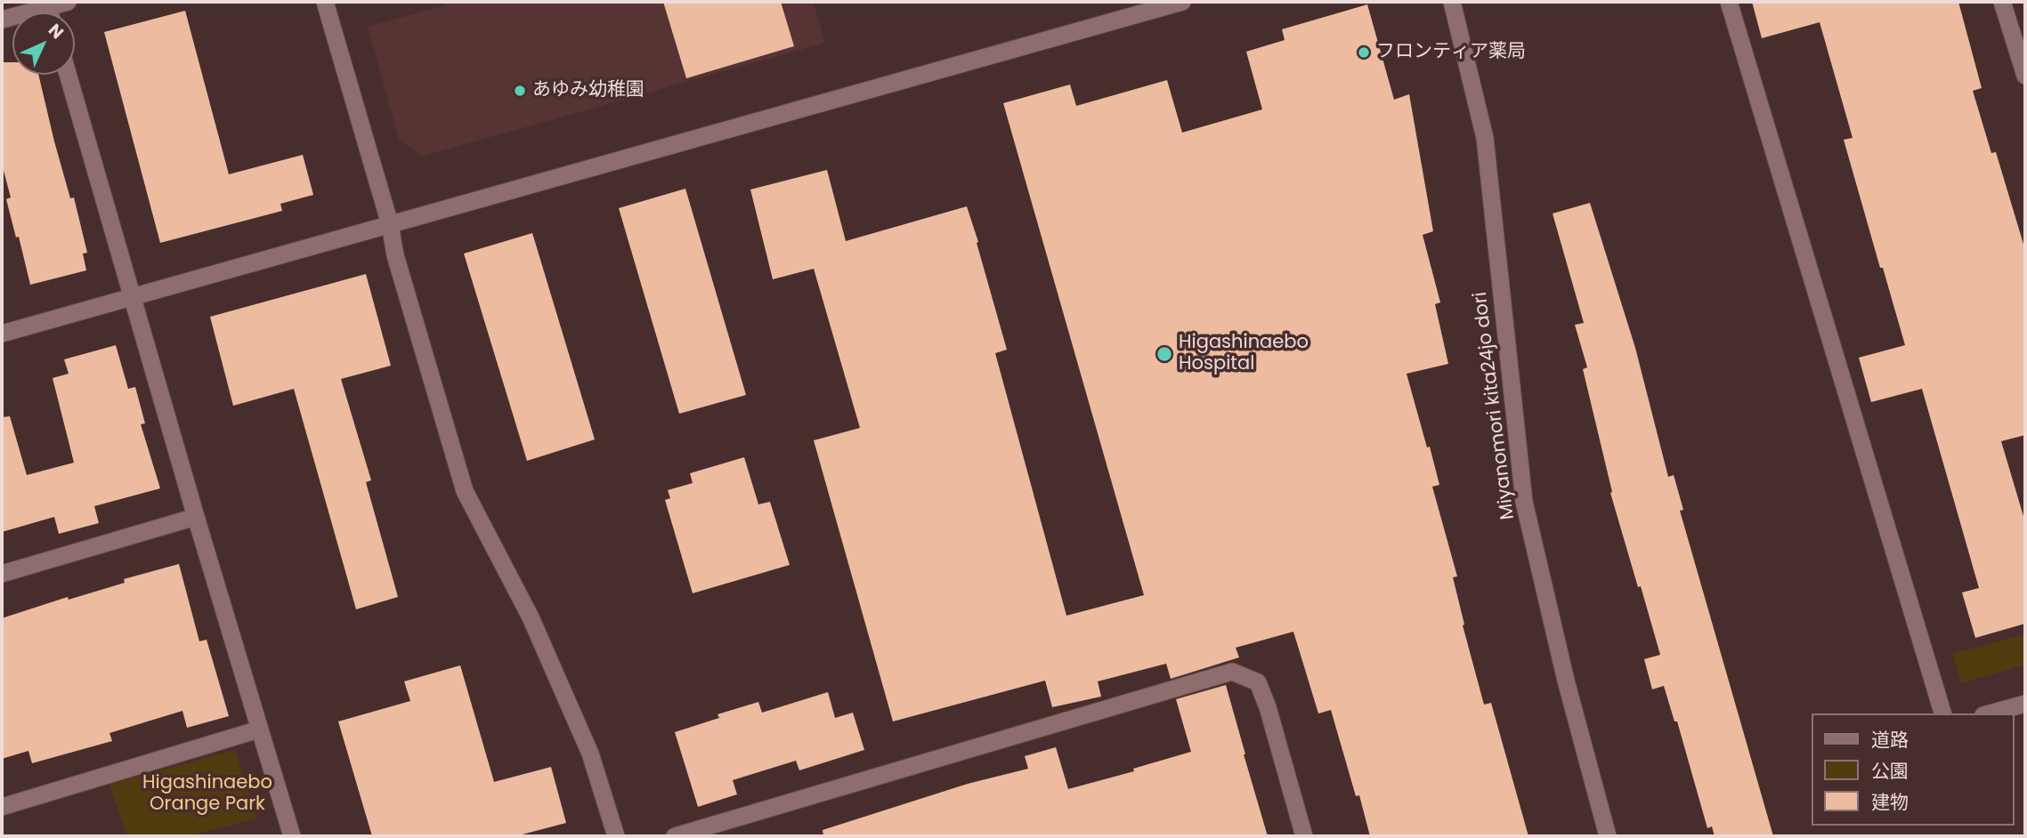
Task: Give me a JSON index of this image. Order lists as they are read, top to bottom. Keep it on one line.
{"streets":{"street":["Miyanomori kita24jo dori"]},"parks":["Higashinaebo Orange Park"],"places":["フロンティア薬局","あゆみ幼稚園","Higashinaebo Hospital"],"legend":["道路","公園","建物"],"north":"top right"}
